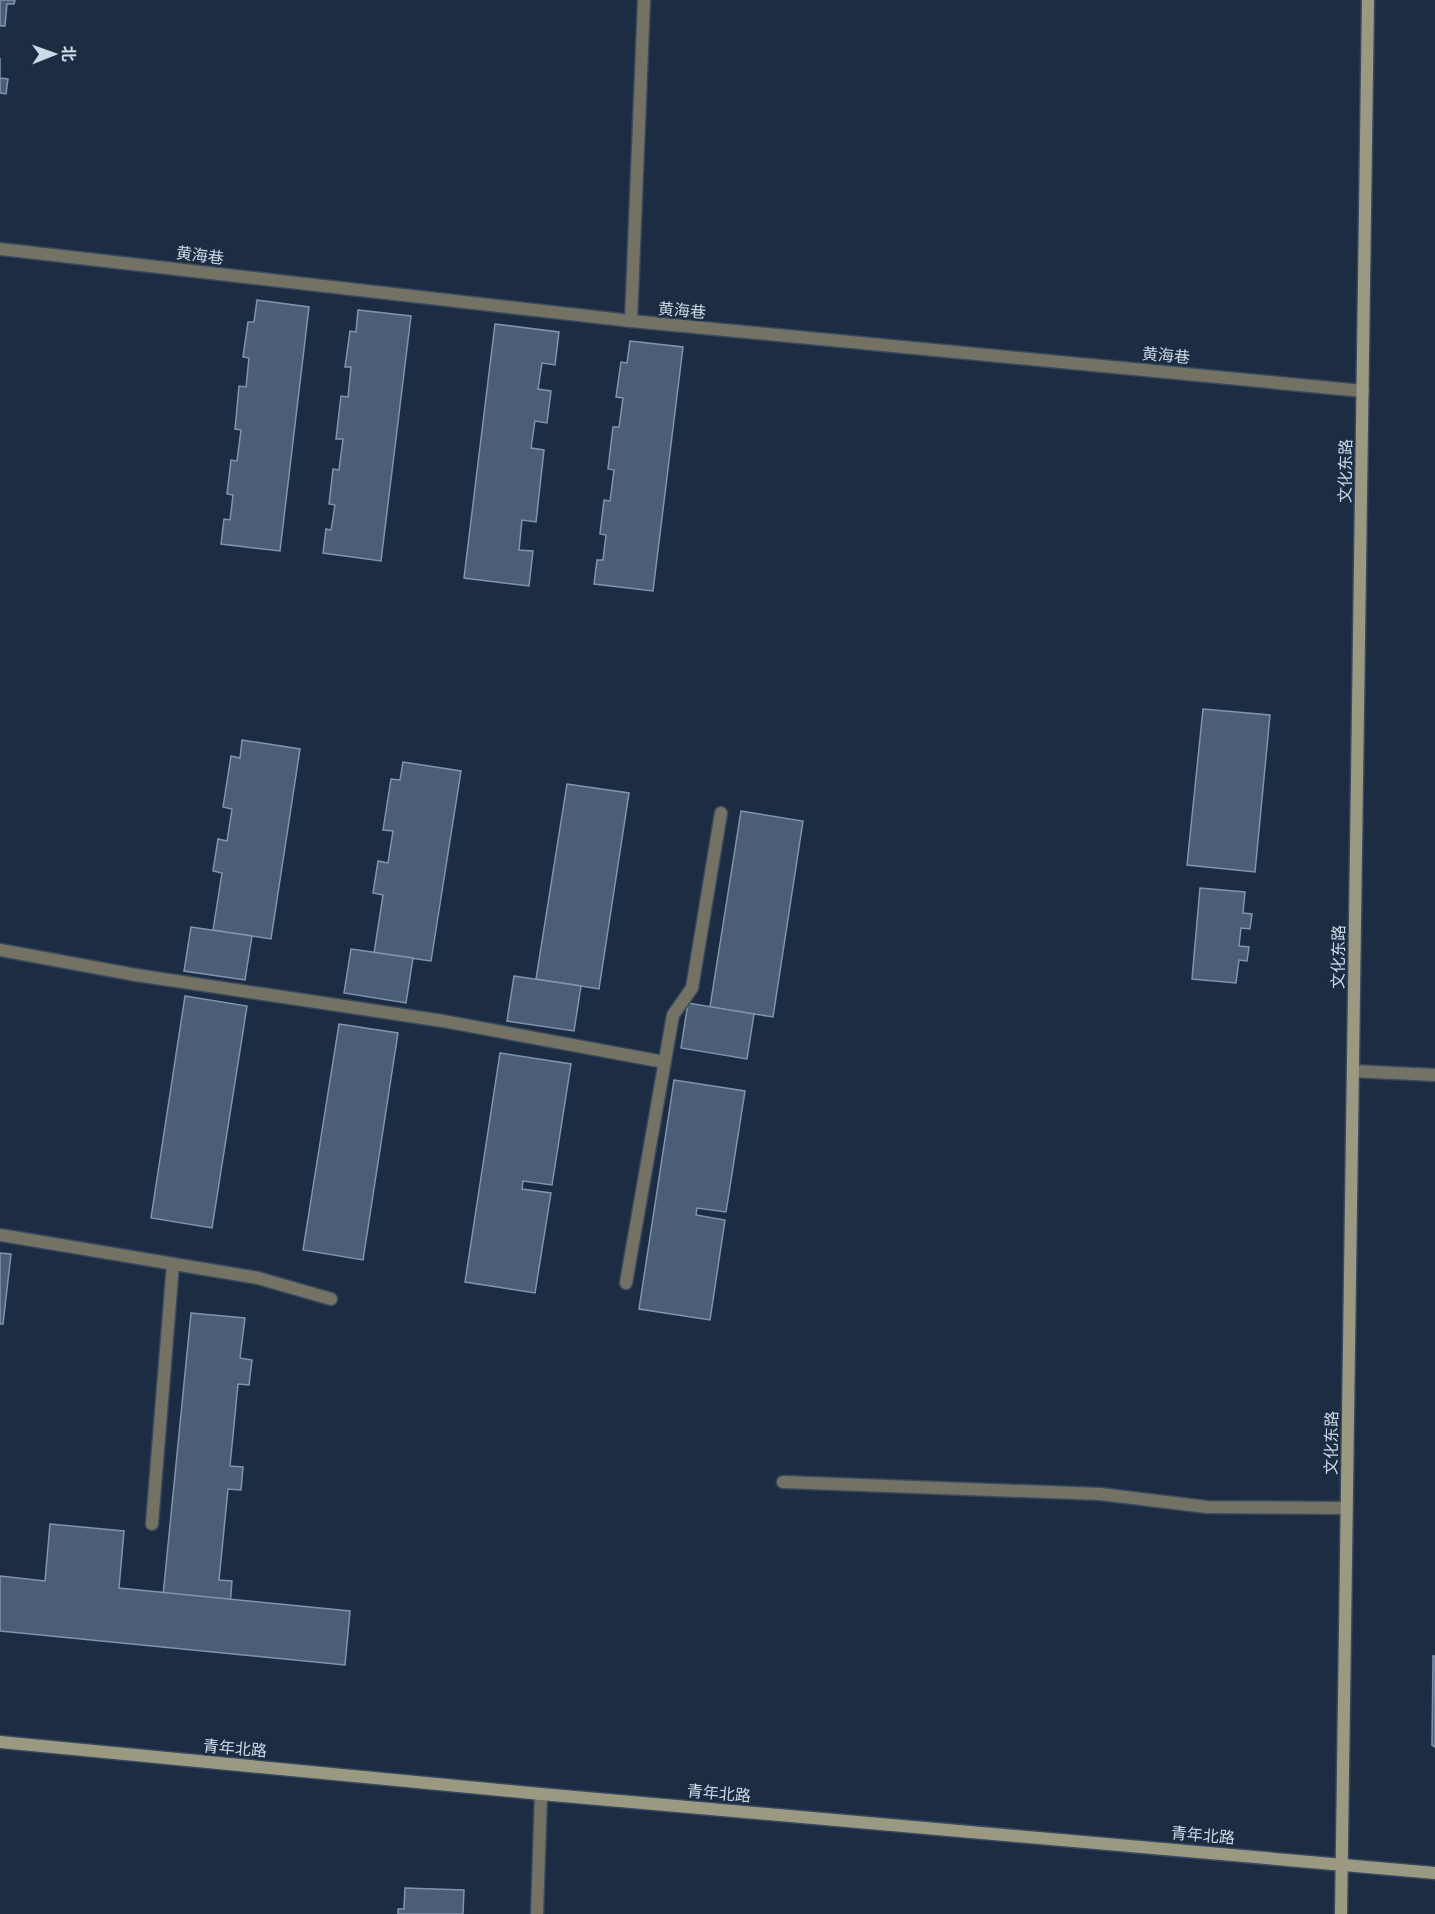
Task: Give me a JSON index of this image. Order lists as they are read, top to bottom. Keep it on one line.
{"streets":{"street":["黄海巷","文化东路","青年北路"]},"crossings":[["黄海巷","文化东路"],["文化东路","青年北路"]],"north":"right"}
